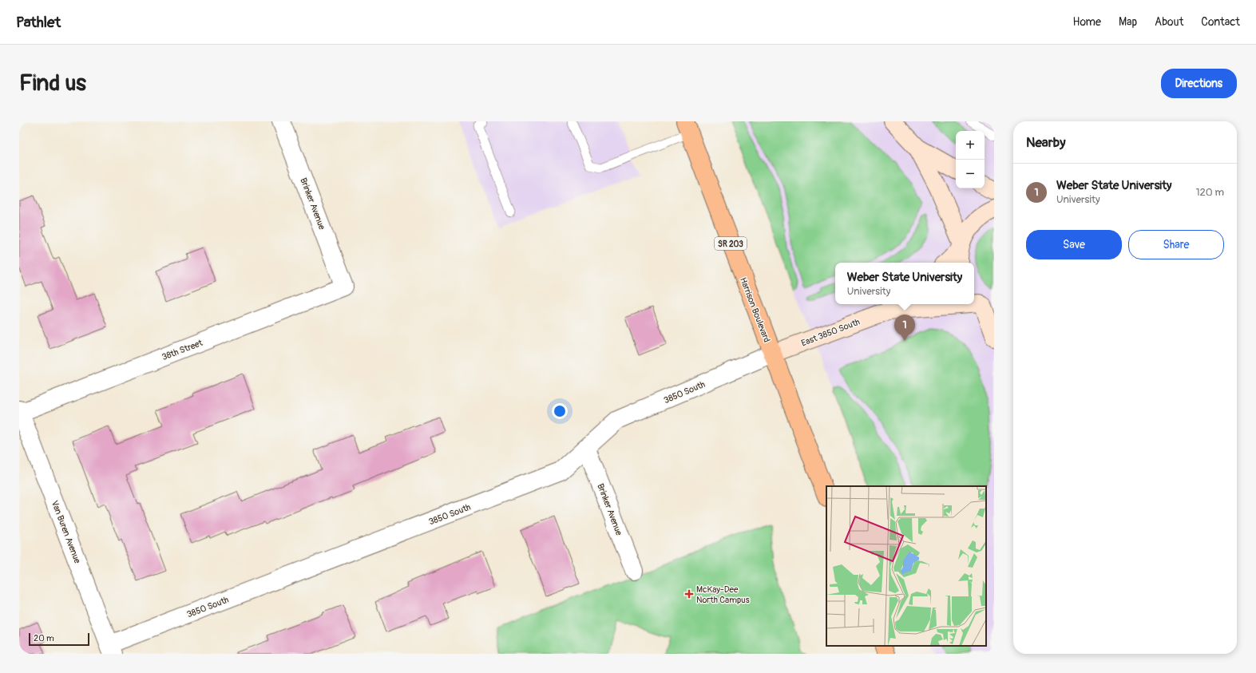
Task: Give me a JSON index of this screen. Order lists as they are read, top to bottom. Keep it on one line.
{"streets":{"main road":["SR 203","Harrison Boulevard"],"street":["Brinker Avenue","East 3850 South","38th Street","3850 South","Van Buren Avenue"]},"crossings":[["Brinker Avenue","38th Street"],["Brinker Avenue","3850 South"],["Harrison Boulevard","East 3850 South"],["Harrison Boulevard","3850 South"],["East 3850 South","3850 South"],["38th Street","Van Buren Avenue"],["3850 South","Van Buren Avenue"]],"places":{"health":["McKay-Dee North Campus"]},"scale_bar":"20 m","page":{"header":"Pathlet","nav":["Home","Map","About","Contact"],"buttons":["Directions",["Save","Share"]],"title":"Find us","heading":"Nearby","map_buttons":["+","−"],"list":[{"mark":"1","name":"Weber State University","note":"University","value":"120 m"}],"popup":["Weber State University","University"],"pins":"1","scale":"20 m"}}
